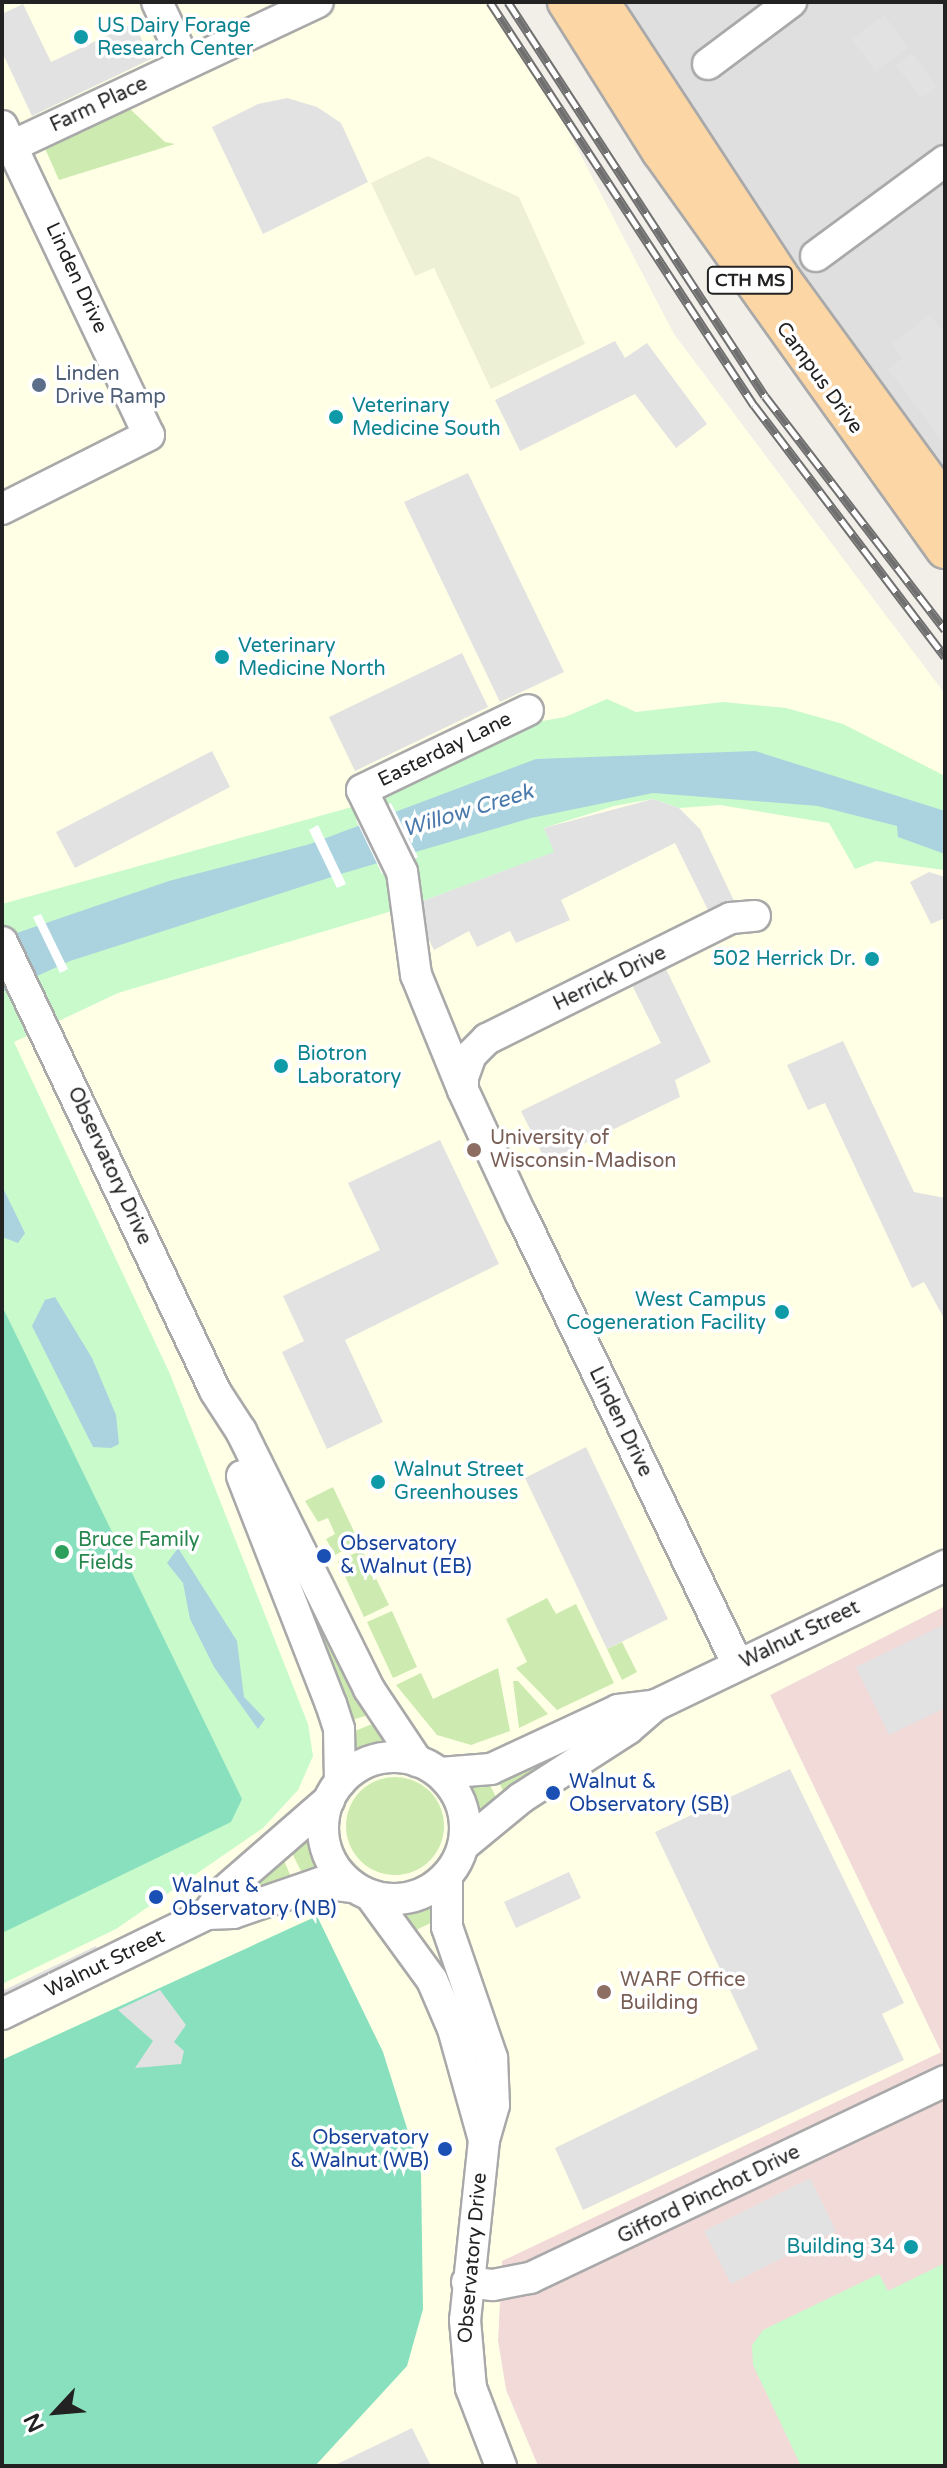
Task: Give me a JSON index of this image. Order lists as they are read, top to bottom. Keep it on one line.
{"streets":{"main road":["CTH MS","Campus Drive"],"street":["Farm Place","Linden Drive","Easterday Lane","Herrick Drive","Observatory Drive","Walnut Street","Gifford Pinchot Drive"]},"crossings":[["Farm Place","Linden Drive"],["Linden Drive","Easterday Lane"],["Linden Drive","Herrick Drive"],["Linden Drive","Walnut Street"],["Observatory Drive","Walnut Street"],["Observatory Drive","Gifford Pinchot Drive"]],"water":["Willow Creek"],"places":["US Dairy Forage Research Center","Linden Drive Ramp","Veterinary Medicine South","Veterinary Medicine North","502 Herrick Dr.","Biotron Laboratory","University of Wisconsin-Madison","West Campus Cogeneration Facility","Walnut Street Greenhouses","Bruce Family Fields","Observatory & Walnut (EB)","Walnut & Observatory (SB)","Walnut & Observatory (NB)","WARF Office Building","Observatory & Walnut (WB)","Building 34"],"north":"bottom left"}
